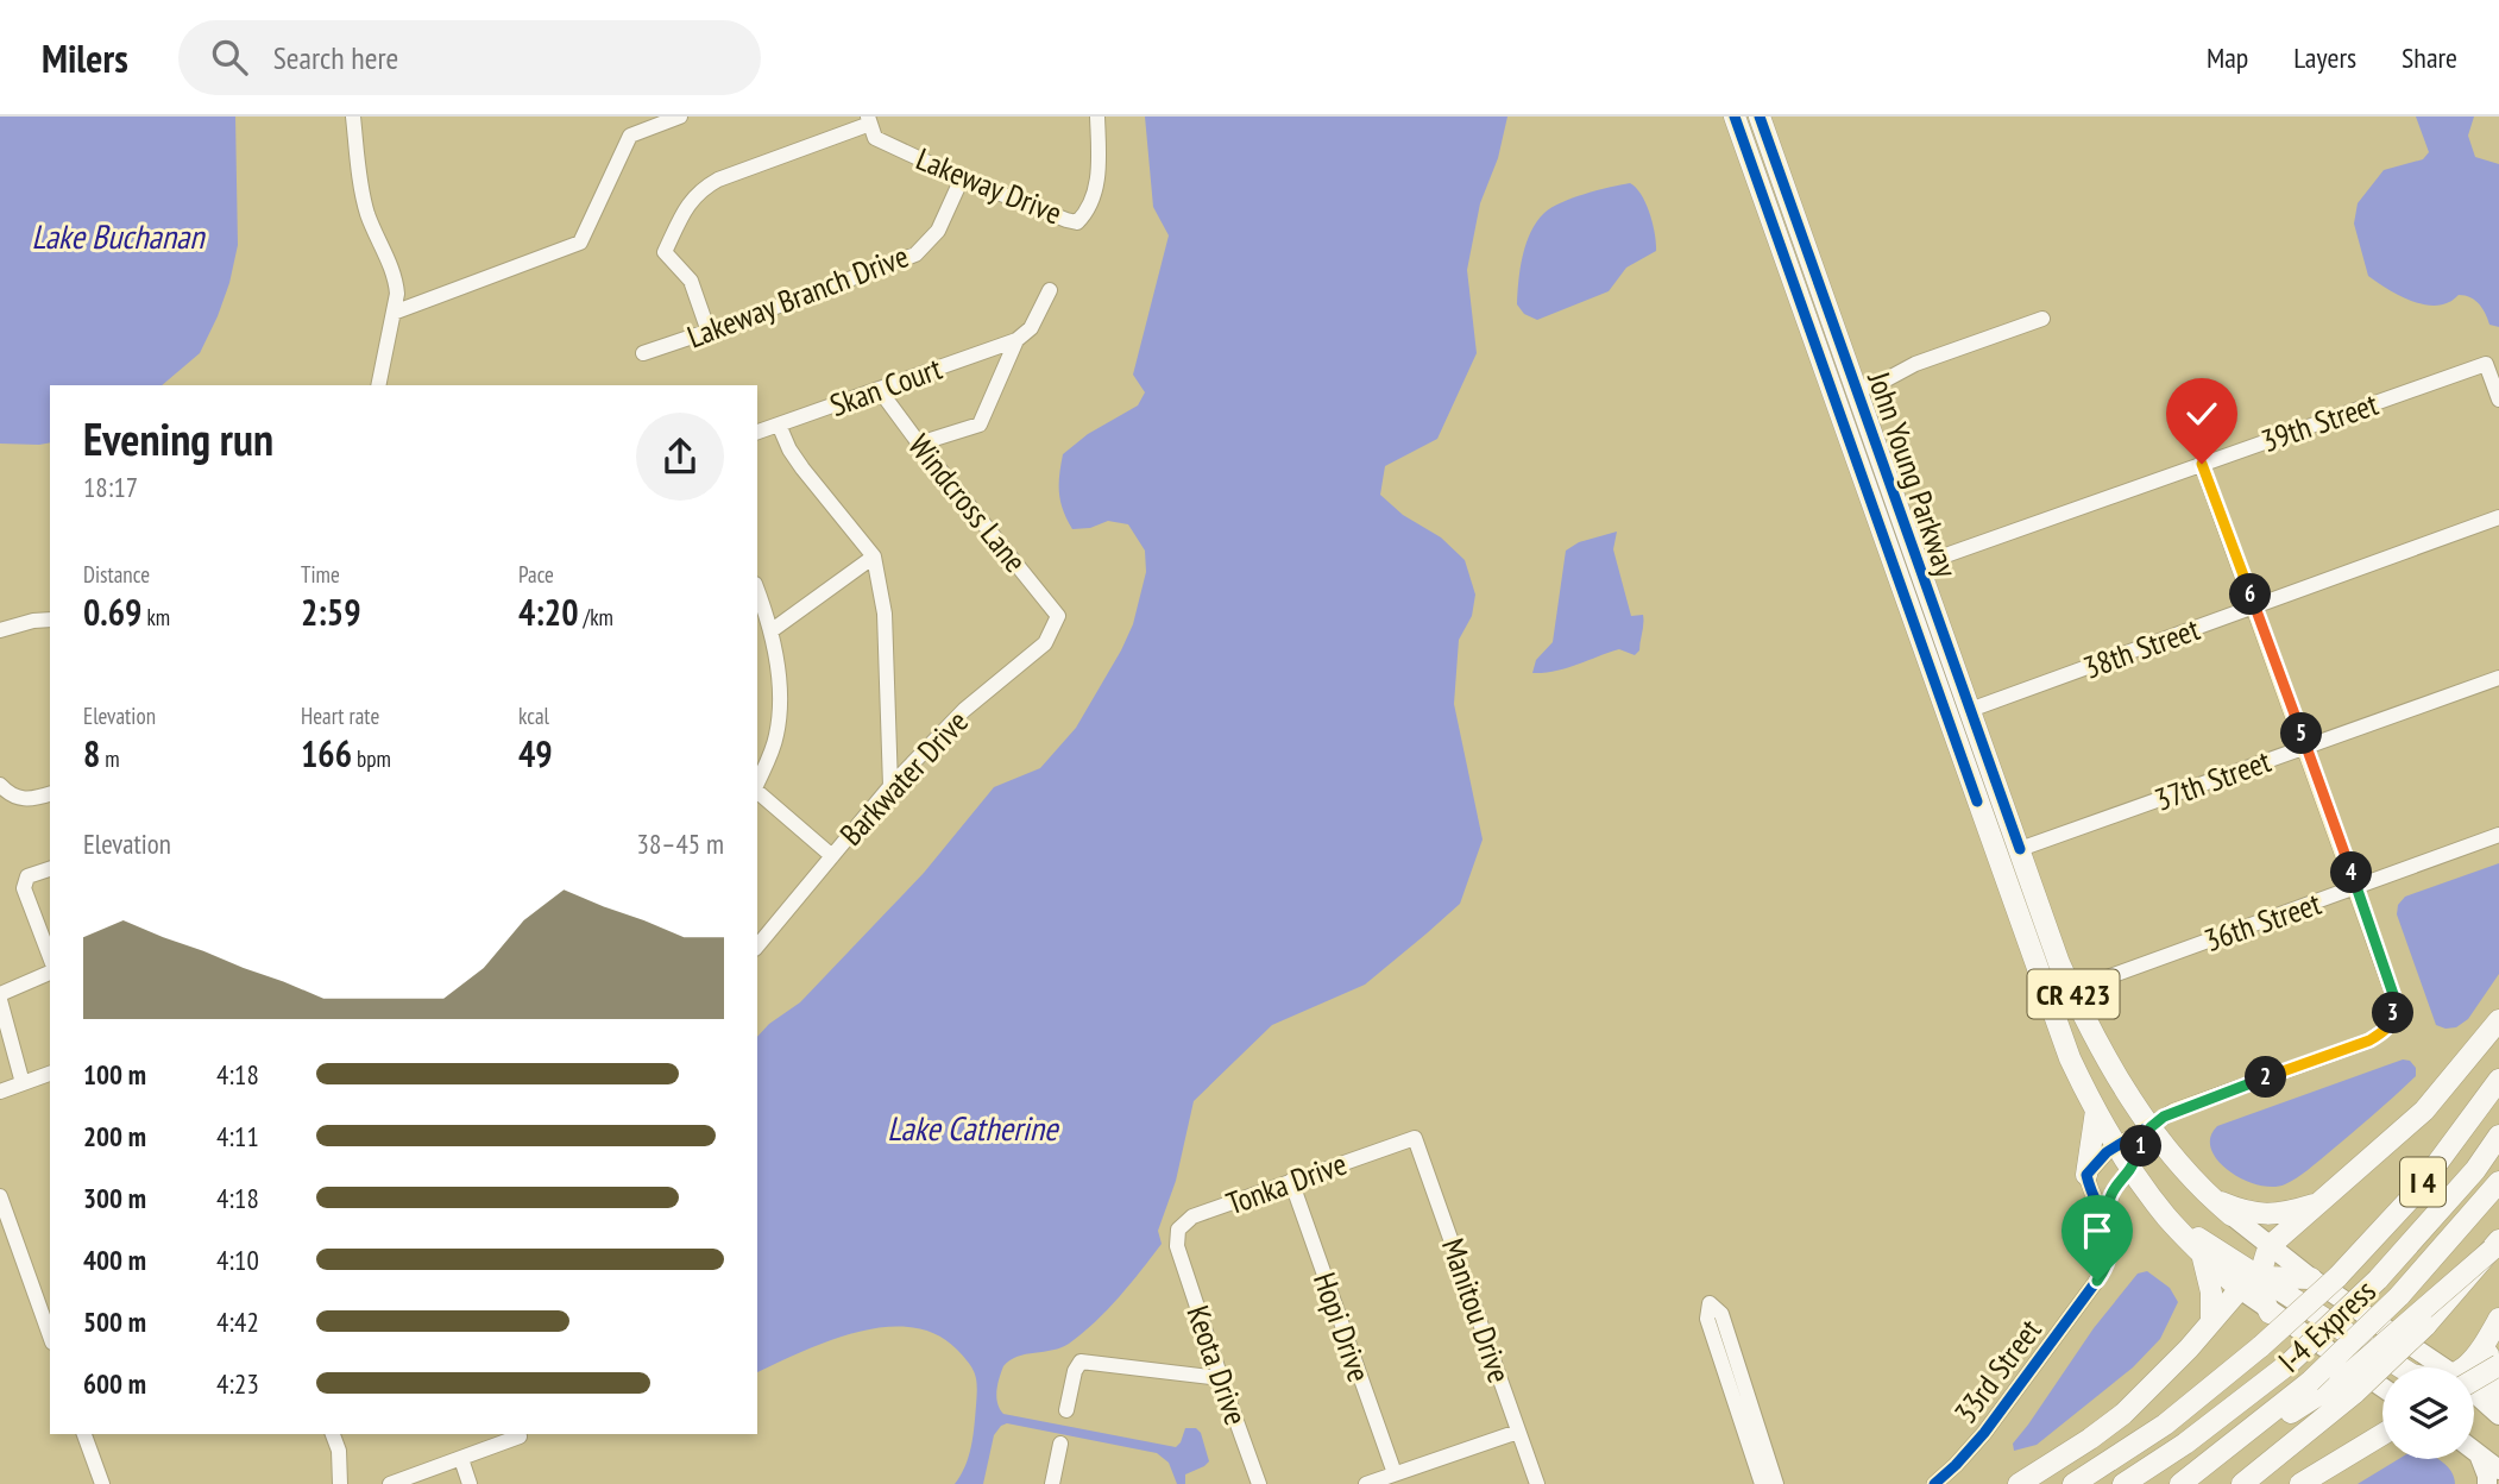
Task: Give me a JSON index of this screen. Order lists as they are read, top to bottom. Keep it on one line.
{"streets":{"highway":["John Young Parkway","CR 423","I 4","I-4 Express"],"street":["Lakeway Drive","Lakeway Branch Drive","Skan Court","39th Street","Windcross Lane","38th Street","Barkwater Drive","37th Street","36th Street","Tonka Drive","Manitou Drive","Hopi Drive","Keota Drive","33rd Street"]},"crossings":[["Lakeway Drive","Lakeway Branch Drive"],["Skan Court","Windcross Lane"],["39th Street","John Young Parkway"],["John Young Parkway","38th Street"],["John Young Parkway","37th Street"],["John Young Parkway","36th Street"],["John Young Parkway","33rd Street"],["Windcross Lane","Barkwater Drive"],["Tonka Drive","Manitou Drive"],["Tonka Drive","Hopi Drive"],["Tonka Drive","Keota Drive"]],"water":["Lake Buchanan","Lake Catherine"],"page":{"header":"Milers","search":"Search here","nav":["Map","Layers","Share"],"heading":["Evening run","18:17"],"stats":[["Distance","0.69 km"],["Time","2:59"],["Pace","4:20 /km"],["Elevation","8 m"],["Heart rate","166 bpm"],["kcal","49"]],"pins":["6","5","4","3","2","1"],"chart":["Elevation","38–45 m"],"list":[{"name":"100 m","note":"4:18"},{"name":"200 m","note":"4:11"},{"name":"300 m","note":"4:18"},{"name":"400 m","note":"4:10"},{"name":"500 m","note":"4:42"},{"name":"600 m","note":"4:23"}]}}
